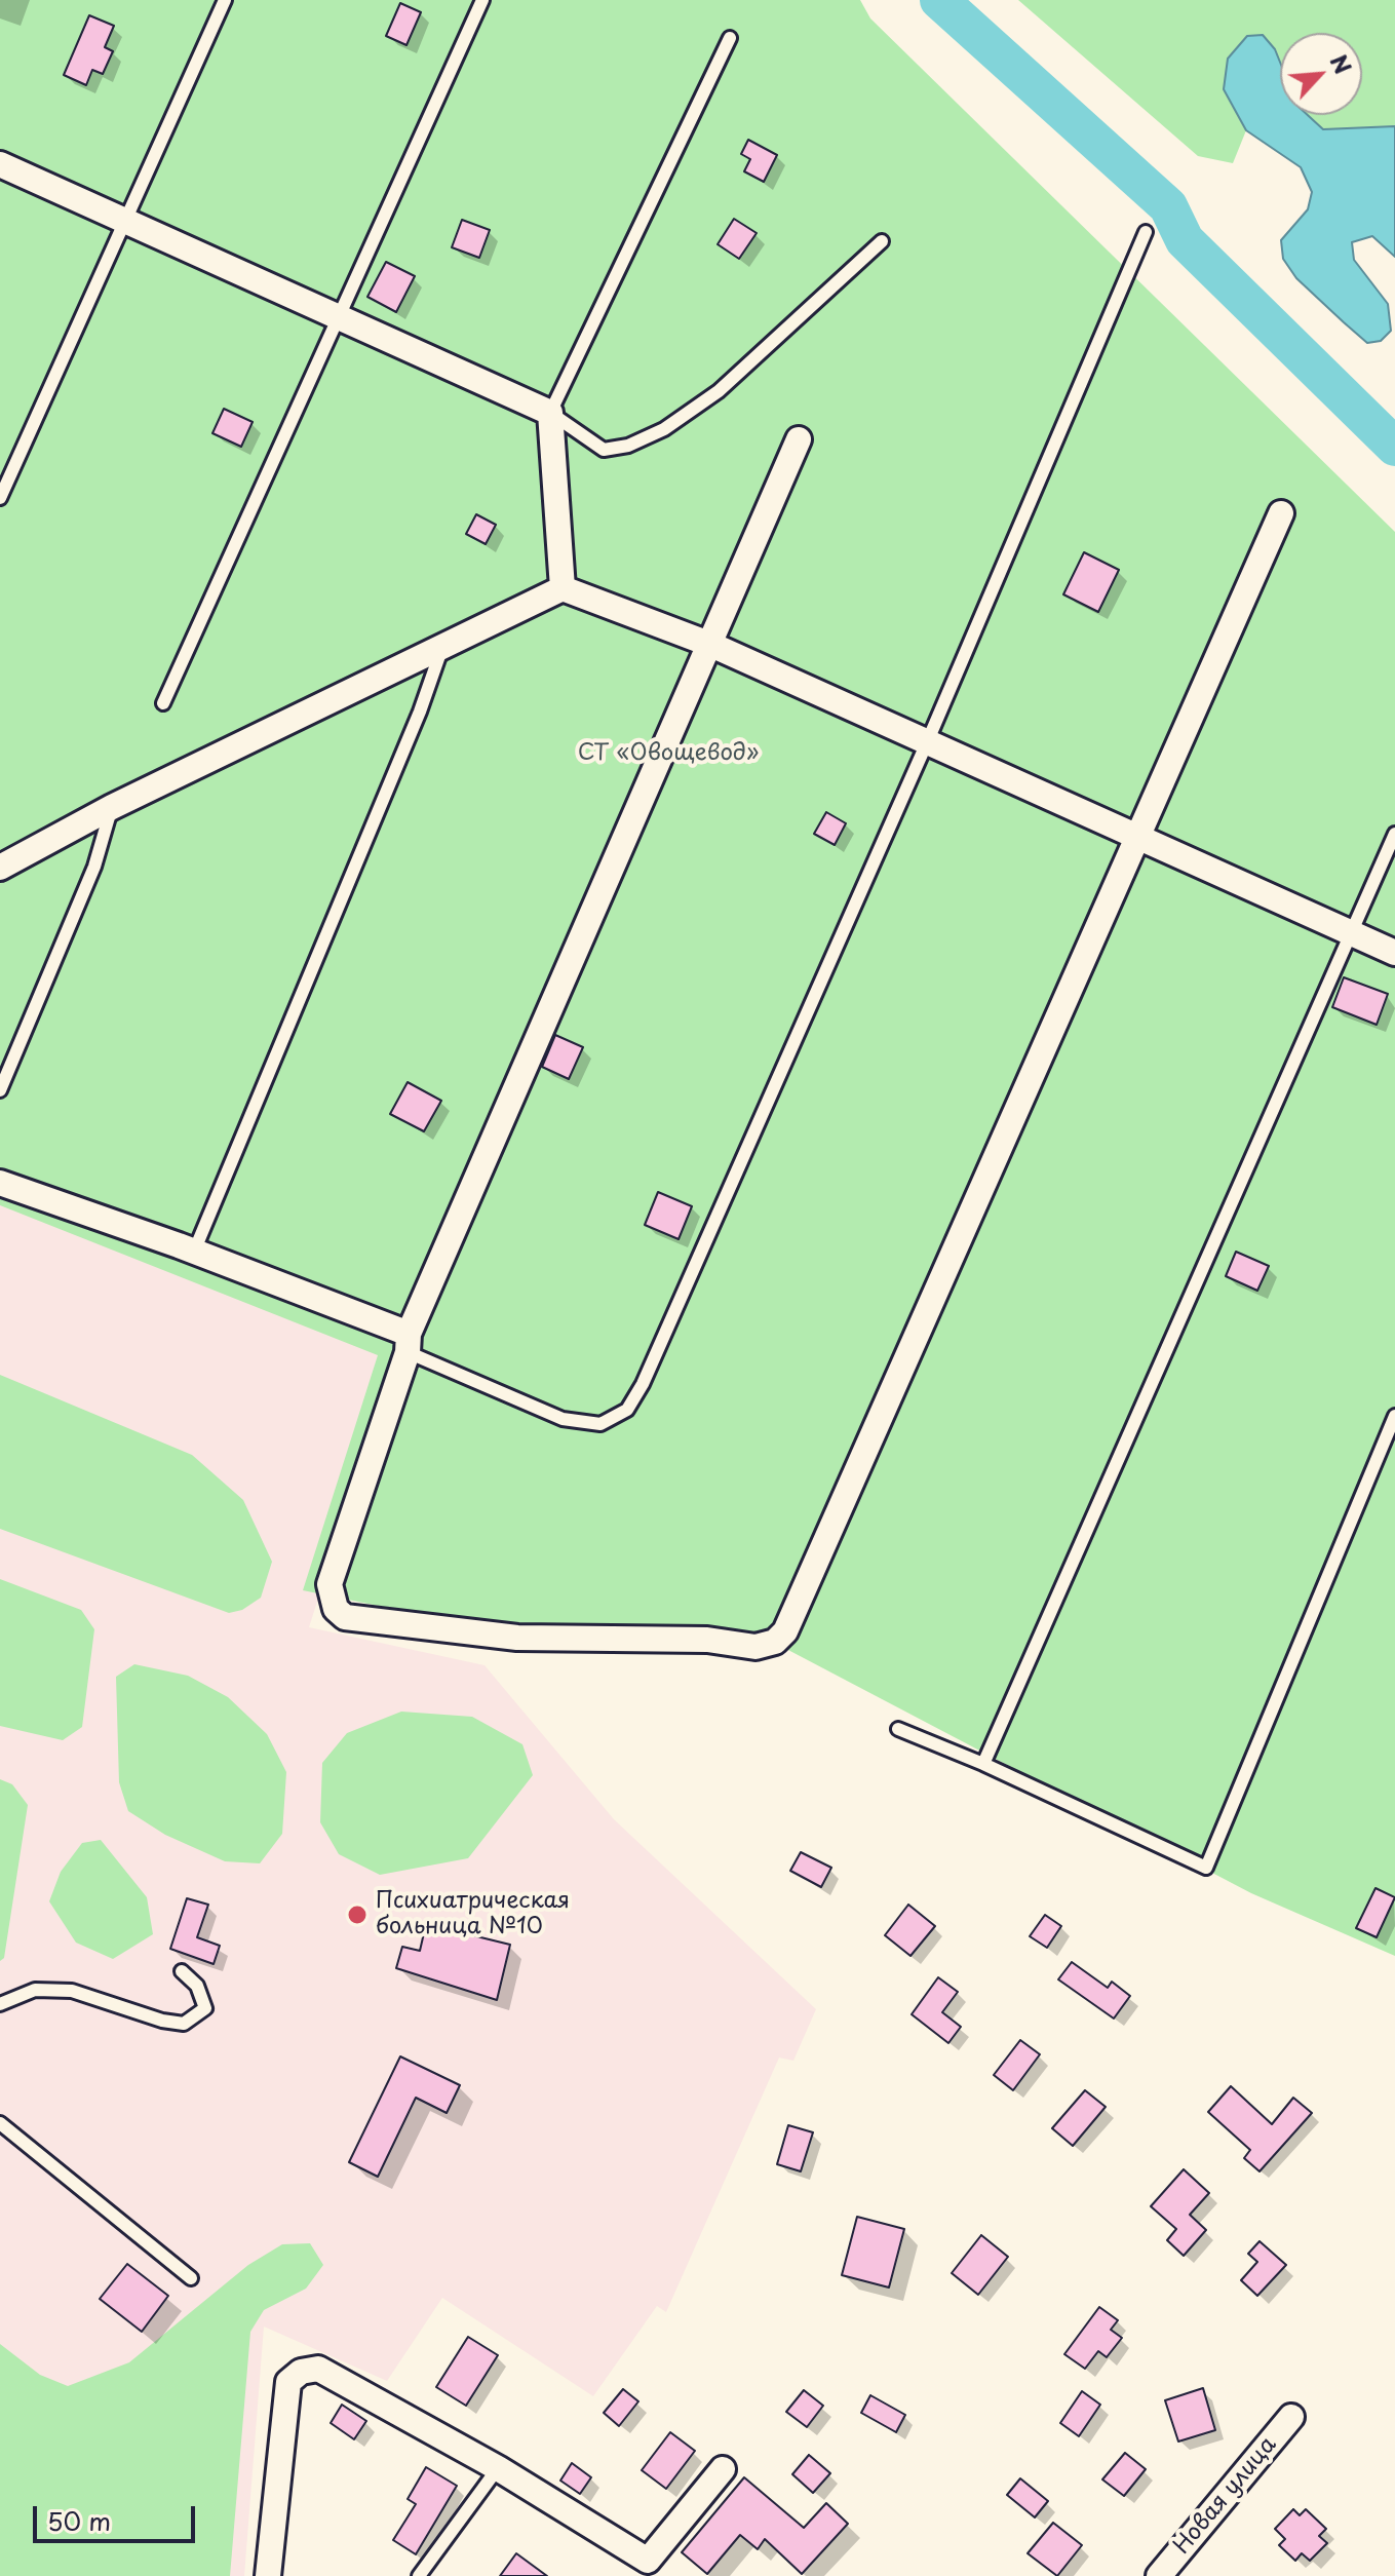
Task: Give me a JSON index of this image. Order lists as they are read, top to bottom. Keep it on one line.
{"streets":{"street":["Новая улица"]},"parks":["СТ «Овощевод»"],"places":["Психиатрическая больница №10"],"scale_bar":"50 m","north":"top right"}
